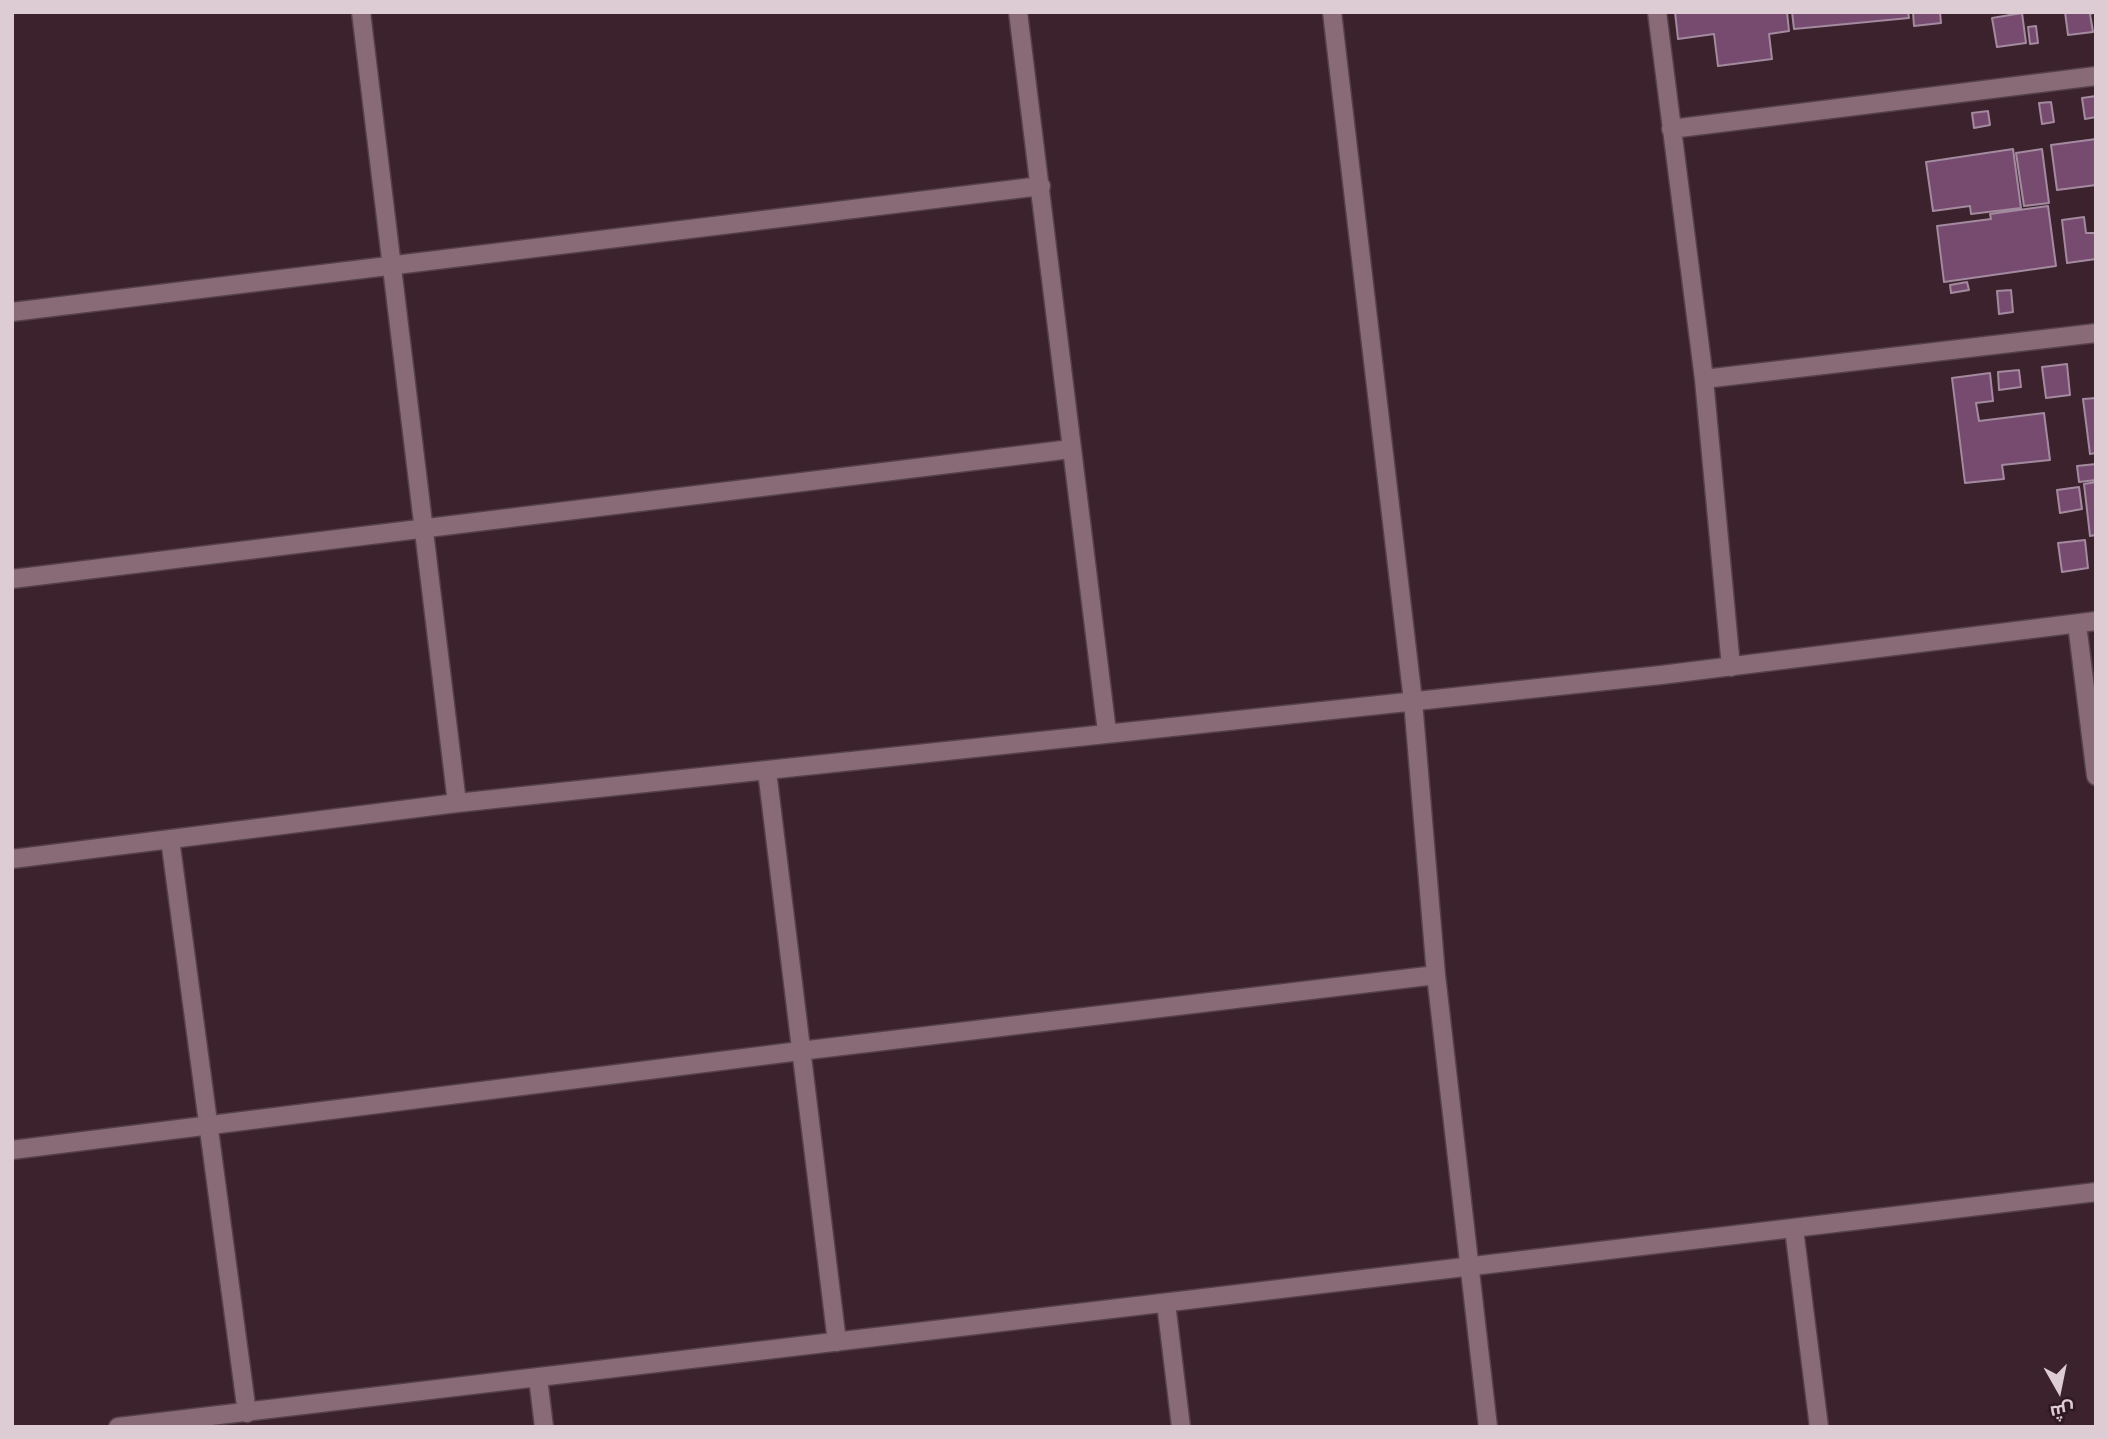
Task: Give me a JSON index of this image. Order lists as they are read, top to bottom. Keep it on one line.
{"north":"bottom"}
